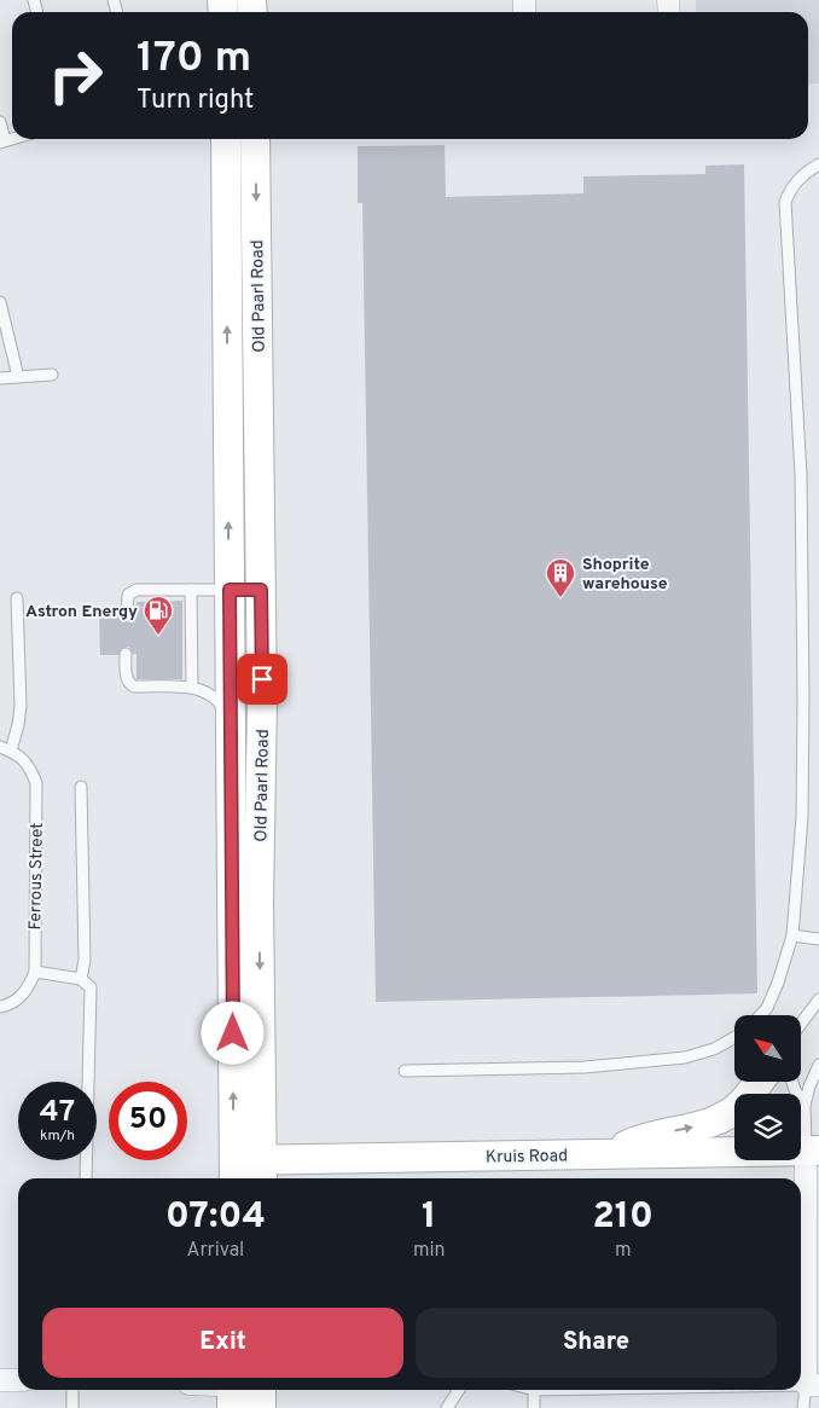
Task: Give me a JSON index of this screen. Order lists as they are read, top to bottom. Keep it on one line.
{"streets":{"main road":["Old Paarl Road","Kruis Road"],"lane":["Ferrous Street"]},"crossings":[["Old Paarl Road","Kruis Road"]],"places":{"building":["Shoprite warehouse"],"fuel station":["Astron Energy"]},"north":"top left","page":{"turn":["170 m","Turn right"],"speed":"47 km/h","limit":"50","eta":["07:04","Arrival","1","min","210","m"],"buttons":["Exit","Share"]}}
